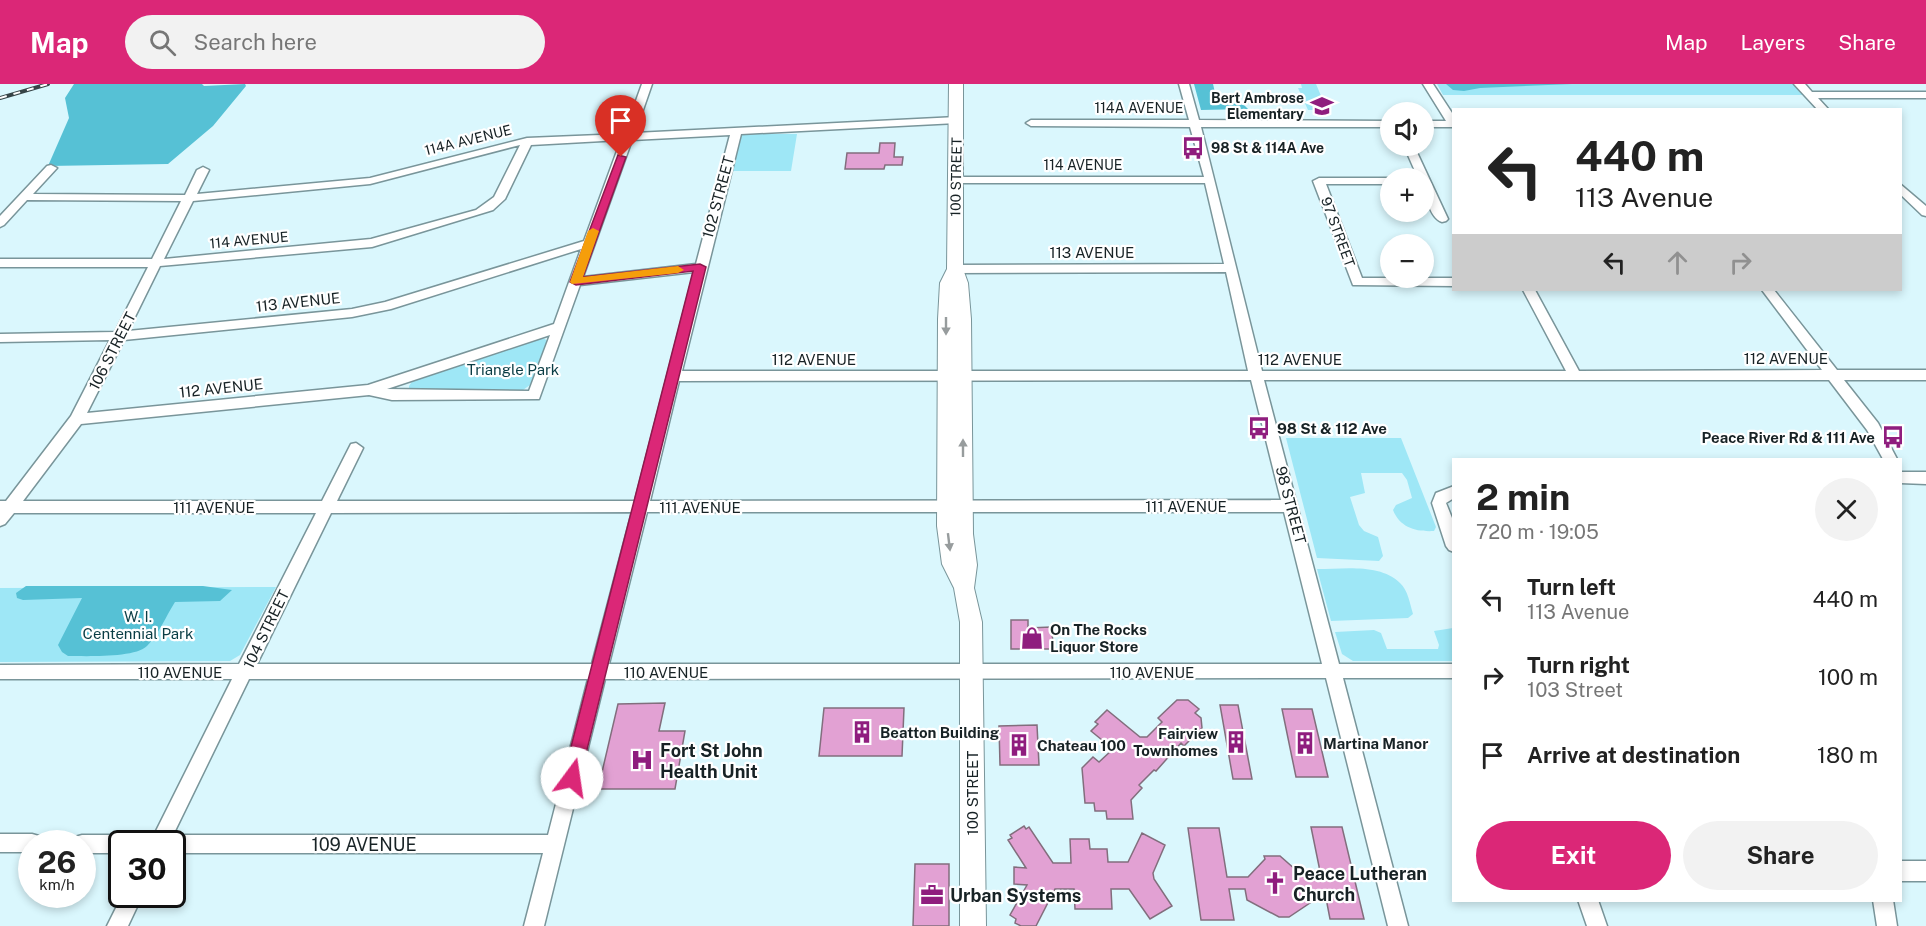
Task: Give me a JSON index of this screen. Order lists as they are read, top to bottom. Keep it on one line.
{"streets":{"main road":["100 STREET"],"street":["114A AVENUE","114 AVENUE","102 STREET","97 STREET","113 AVENUE","106 STREET","112 AVENUE","98 STREET","111 AVENUE","104 STREET","110 AVENUE","109 AVENUE"]},"crossings":[["114A AVENUE","114 AVENUE"],["114A AVENUE","100 STREET"],["114A AVENUE","102 STREET"],["114A AVENUE","106 STREET"],["114A AVENUE","98 STREET"],["114 AVENUE","100 STREET"],["114 AVENUE","106 STREET"],["114 AVENUE","98 STREET"],["100 STREET","113 AVENUE"],["100 STREET","112 AVENUE"],["100 STREET","111 AVENUE"],["100 STREET","110 AVENUE"],["102 STREET","112 AVENUE"],["102 STREET","111 AVENUE"],["102 STREET","110 AVENUE"],["102 STREET","109 AVENUE"],["113 AVENUE","106 STREET"],["113 AVENUE","98 STREET"],["106 STREET","112 AVENUE"],["106 STREET","111 AVENUE"],["112 AVENUE","98 STREET"],["98 STREET","111 AVENUE"],["98 STREET","110 AVENUE"],["111 AVENUE","104 STREET"],["104 STREET","110 AVENUE"]],"parks":["Triangle Park","W. I. Centennial Park"],"places":{"school or university":["Bert Ambrose Elementary"],"bus stop":["98 St & 114A Ave","98 St & 112 Ave","Peace River Rd & 111 Ave"],"shop":["On The Rocks Liquor Store"],"building":["Beatton Building","Fairview Townhomes","Martina Manor","Chateau 100"],"hospital":["Fort St John Health Unit"],"church":["Peace Lutheran Church"],"office":["Urban Systems"]},"page":{"header":"Map","search":"Search here","nav":["Map","Layers","Share"],"map_buttons":["+","−"],"turn":["440 m","113 Avenue"],"heading":["2 min","720 m · 19:05"],"list":[{"name":"Turn left","note":"113 Avenue","value":"440 m"},{"name":"Turn right","note":"103 Street","value":"100 m"},{"name":"Arrive at destination","value":"180 m"}],"buttons":["Exit","Share"],"speed":"26 km/h","limit":"30"}}
